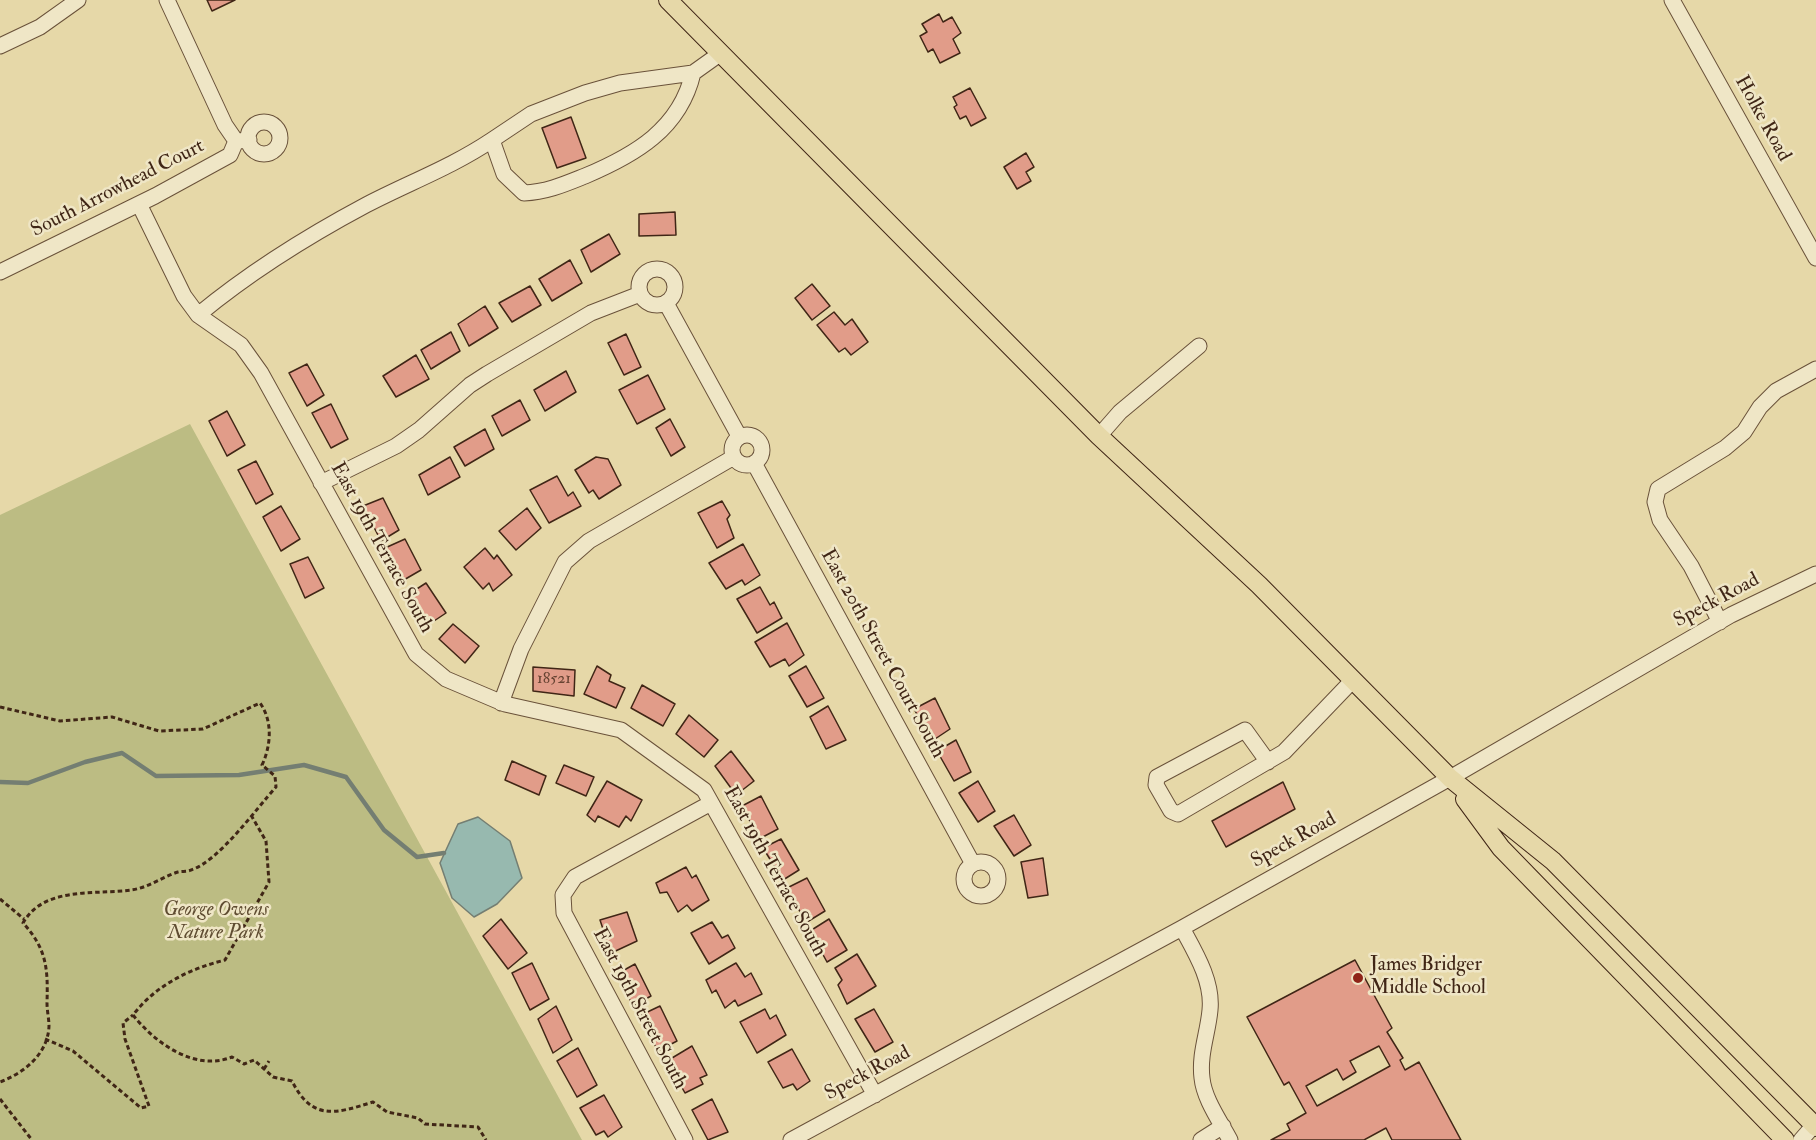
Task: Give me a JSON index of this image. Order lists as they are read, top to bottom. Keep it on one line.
{"streets":{"street":["Holke Road","South Arrowhead Court","East 19th Terrace South","Speck Road","East 20th Street Court South","East 19th Street South"]},"crossings":[["South Arrowhead Court","East 19th Terrace South"],["East 19th Terrace South","Speck Road"],["East 19th Terrace South","East 19th Street South"]],"parks":["George Owens Nature Park"],"places":["James Bridger Middle School"],"house_numbers":["18521"]}
